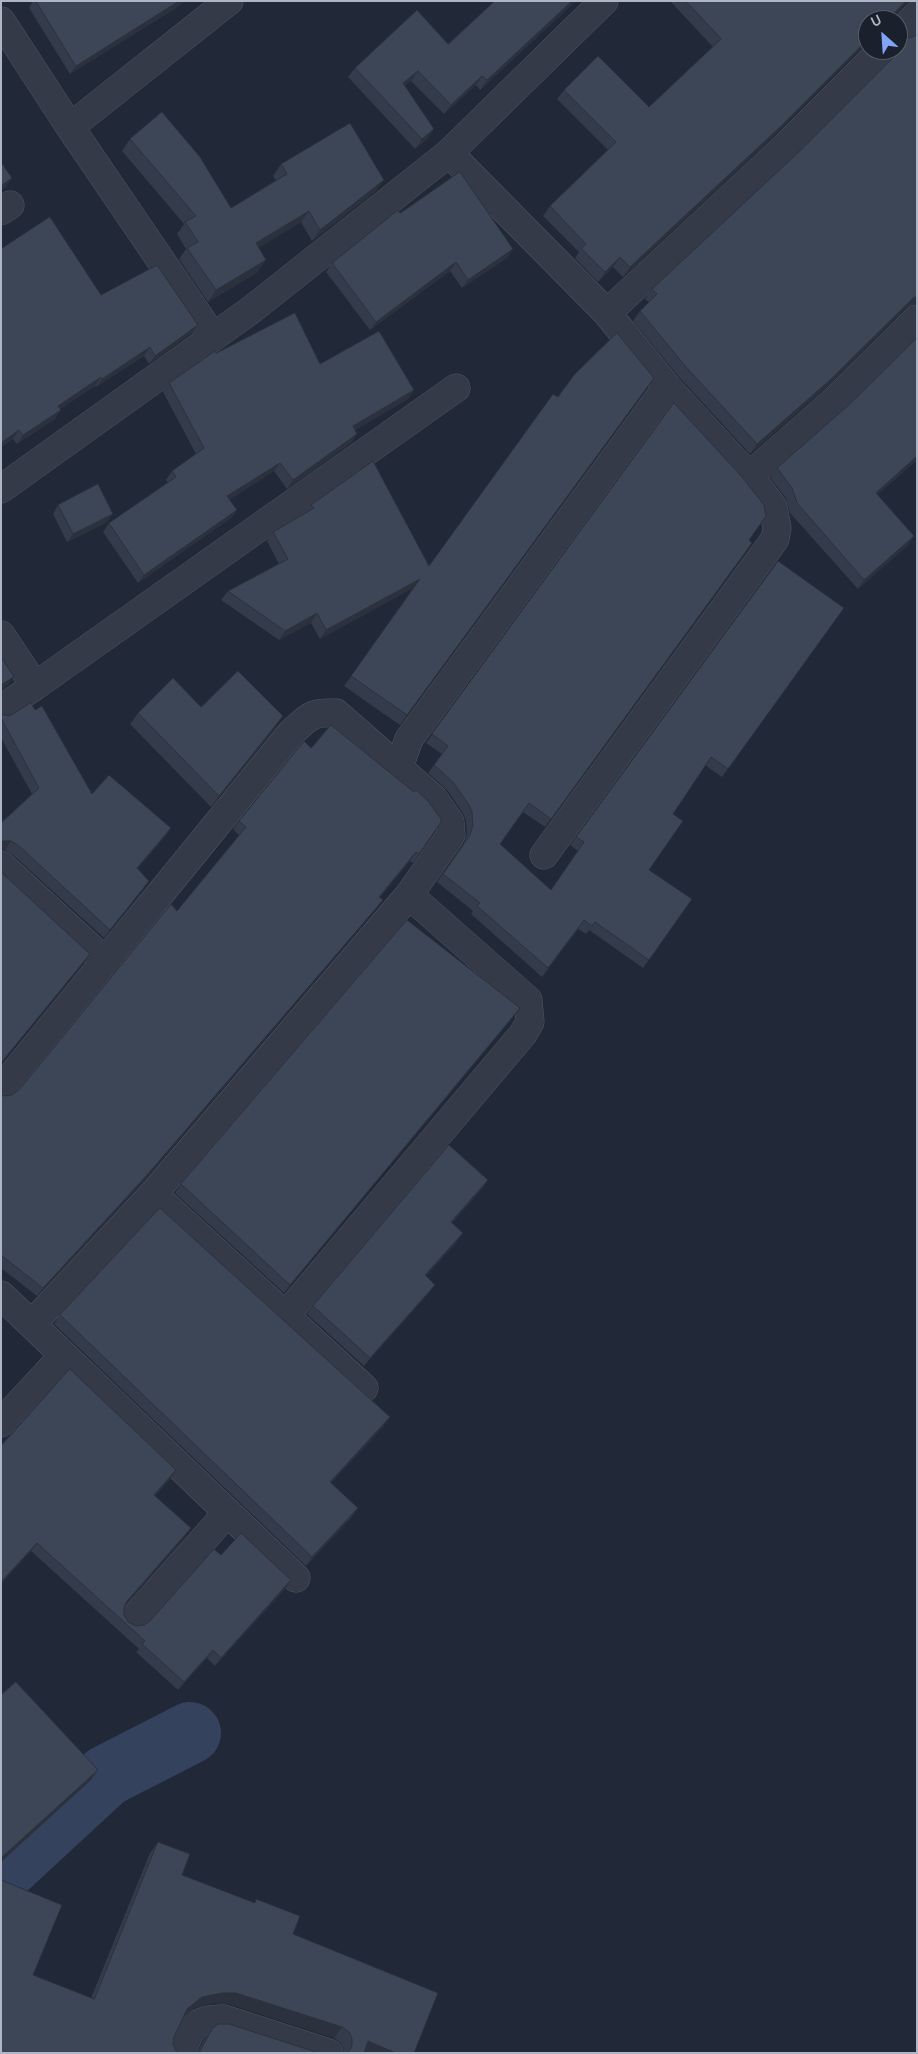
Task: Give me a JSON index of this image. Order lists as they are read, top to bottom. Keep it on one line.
{"north":"top left"}
